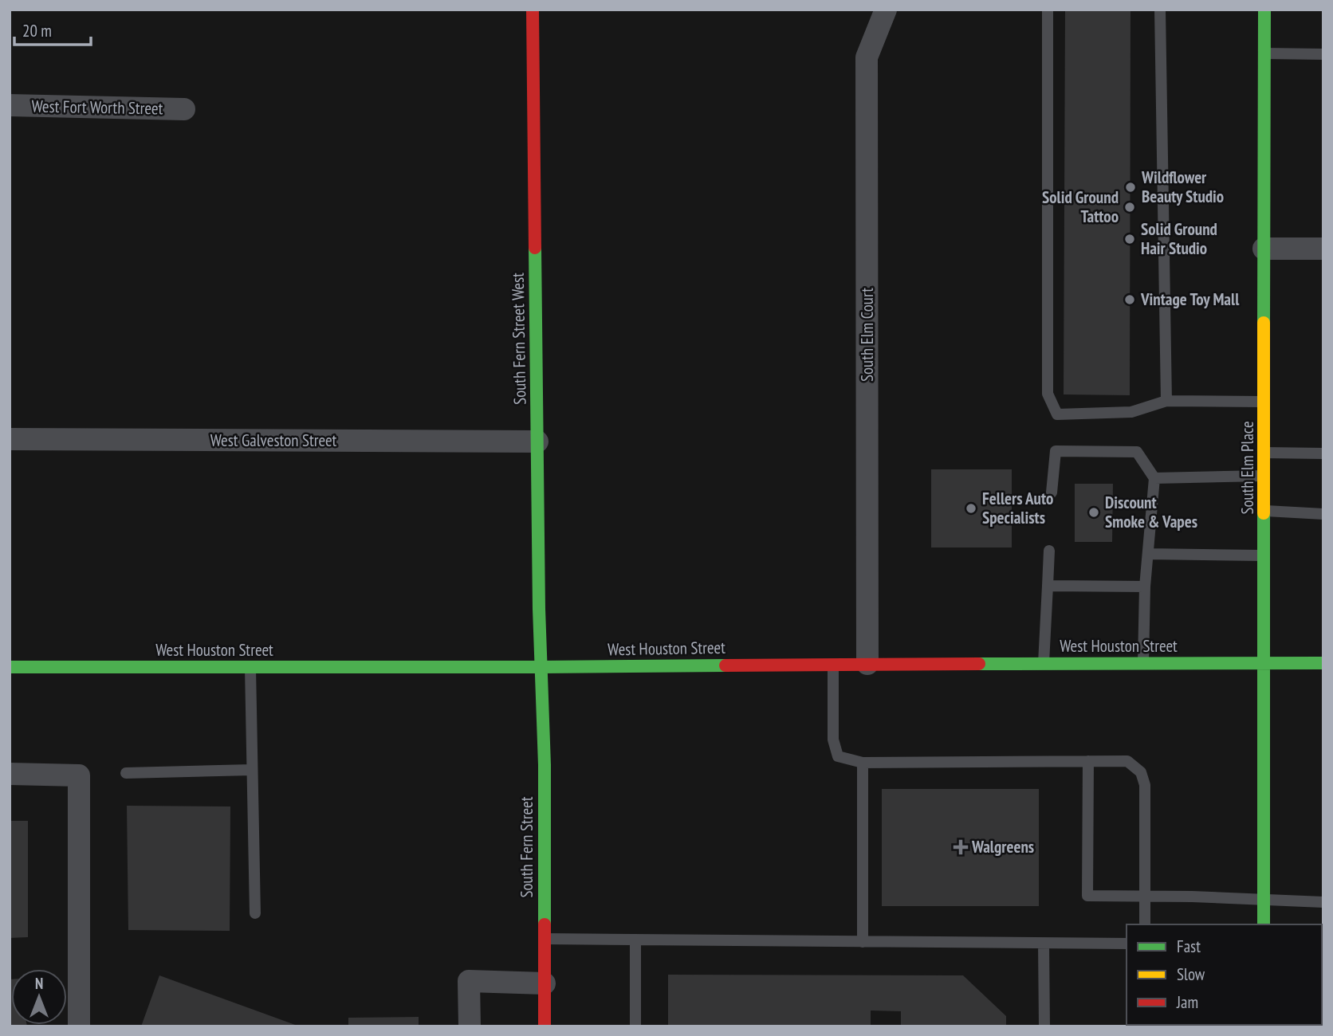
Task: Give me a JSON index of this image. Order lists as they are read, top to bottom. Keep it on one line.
{"streets":{"main road":["South Fern Street West","South Elm Place","West Houston Street","South Fern Street"],"street":["West Fort Worth Street","South Elm Court","West Galveston Street"]},"crossings":[["South Elm Court","West Houston Street"],["South Fern Street West","West Galveston Street"],["South Fern Street West","West Houston Street"],["South Fern Street West","South Fern Street"],["South Elm Place","West Houston Street"],["West Houston Street","South Fern Street"]],"places":{"other":["Wildflower Beauty Studio","Solid Ground Tattoo","Solid Ground Hair Studio","Vintage Toy Mall","Fellers Auto Specialists","Discount Smoke & Vapes"],"health":["Walgreens"]},"legend":["Fast","Slow","Jam"],"scale_bar":"20 m","north":"top"}
